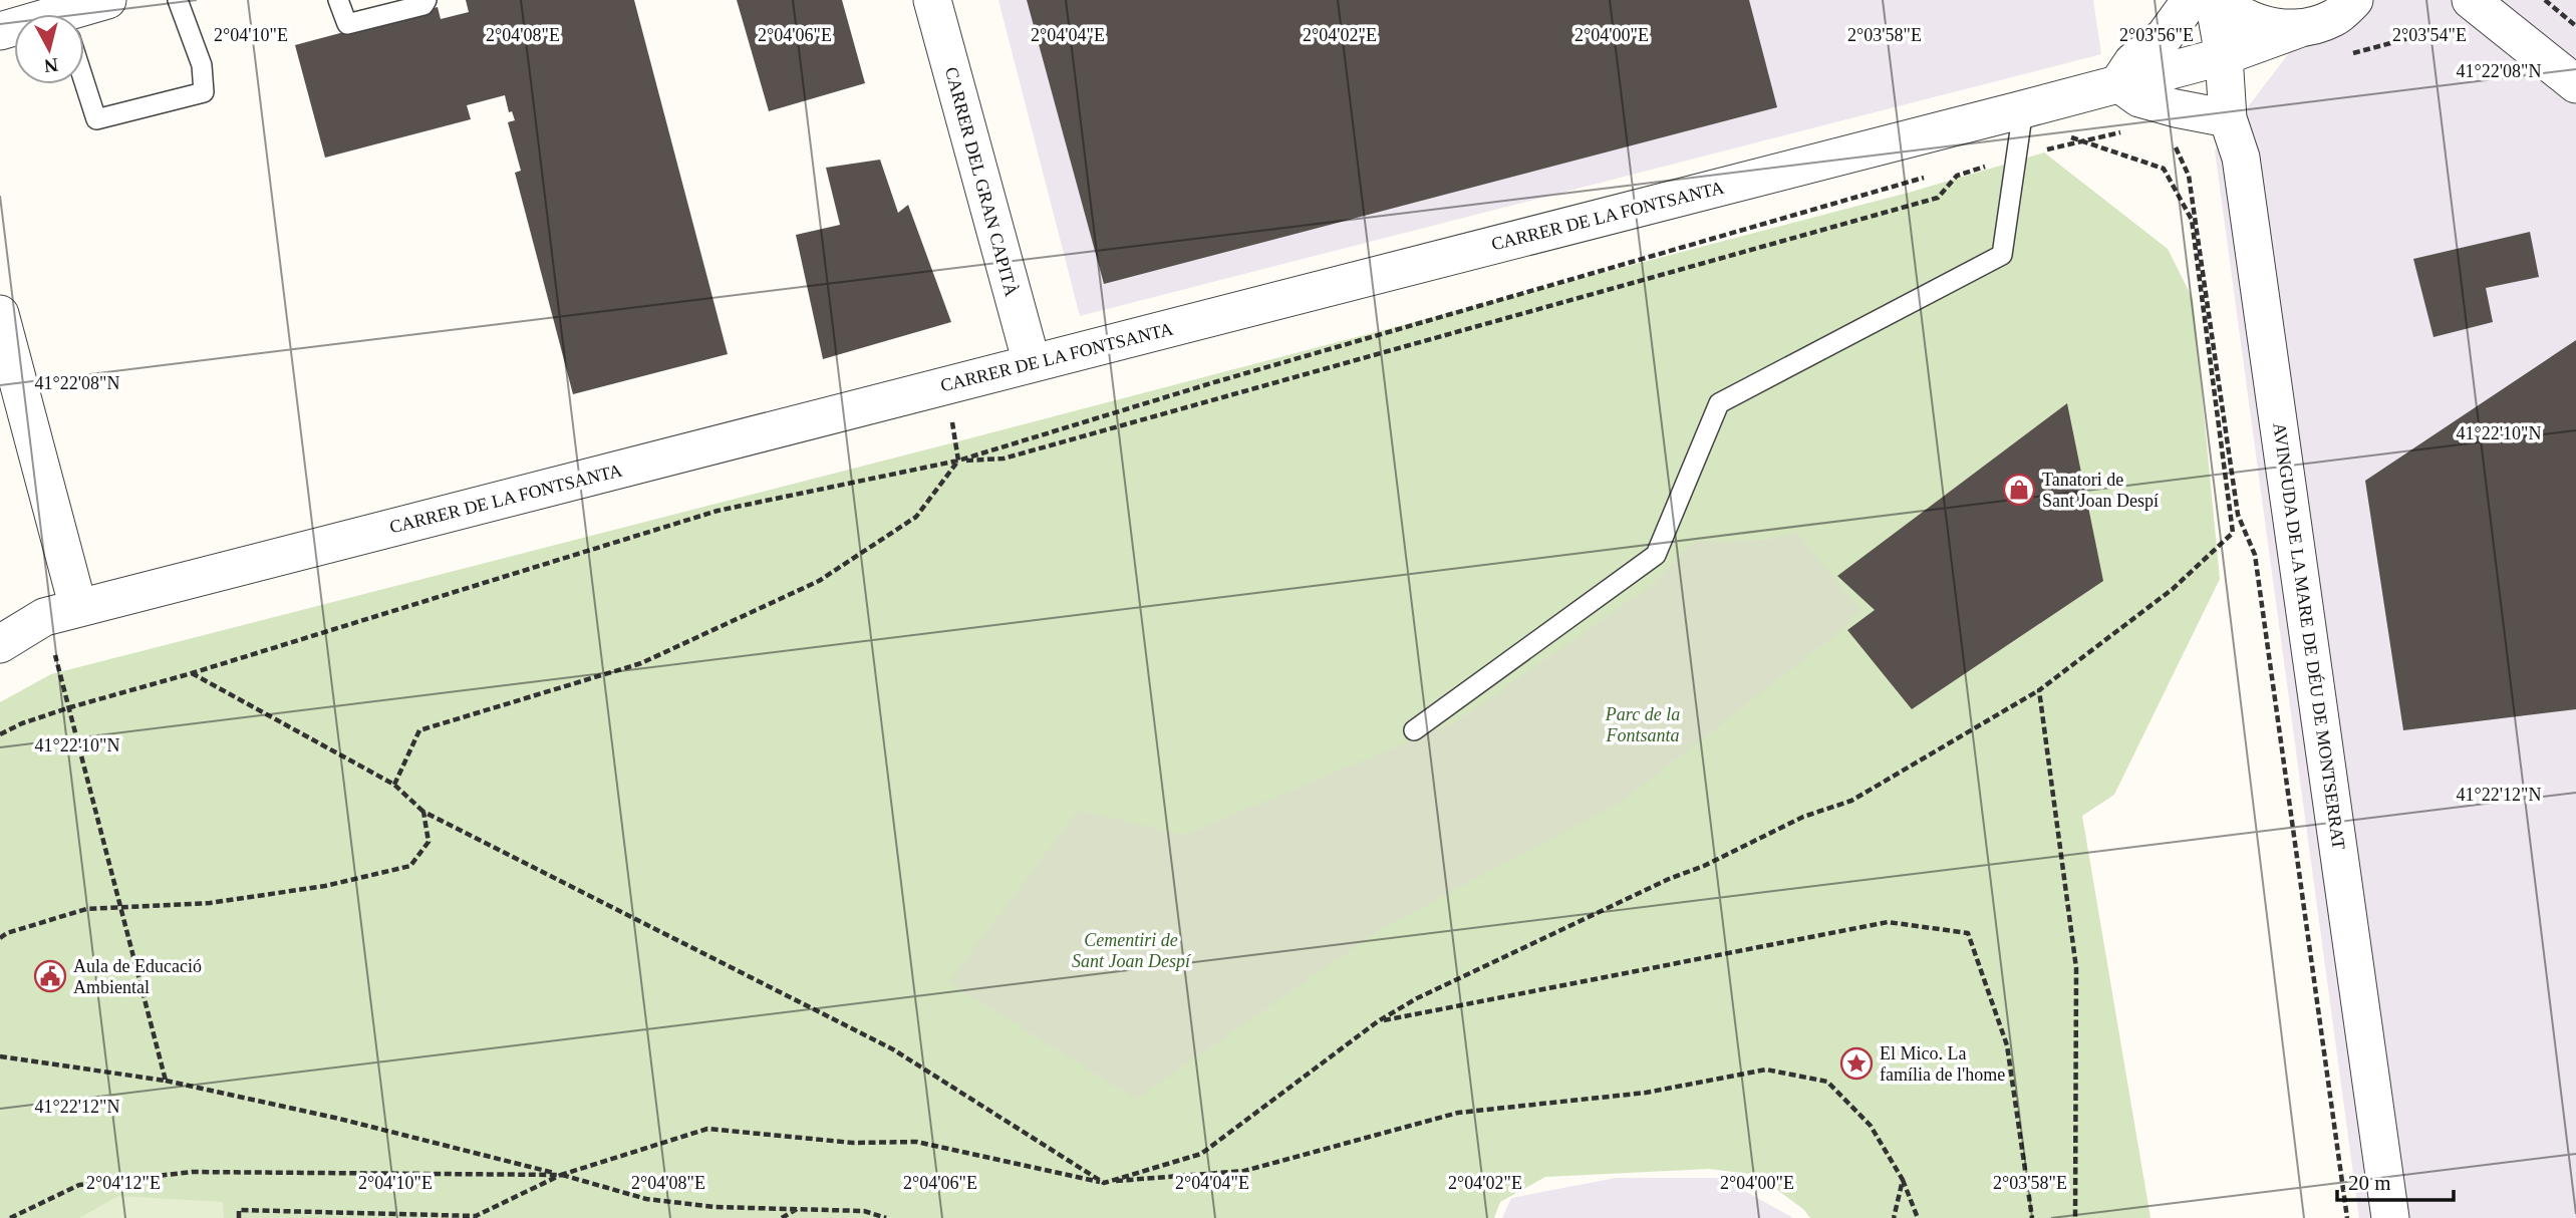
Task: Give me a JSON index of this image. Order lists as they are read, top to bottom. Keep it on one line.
{"streets":{"street":["CARRER DEL GRAN CAPITÀ","CARRER DE LA FONTSANTA","AVINGUDA DE LA MARE DE DÉU DE MONTSERRAT"]},"crossings":[["CARRER DEL GRAN CAPITÀ","CARRER DE LA FONTSANTA"],["CARRER DE LA FONTSANTA","AVINGUDA DE LA MARE DE DÉU DE MONTSERRAT"]],"parks":["Parc de la Fontsanta","Cementiri de Sant Joan Despí"],"places":{"shop":["Tanatori de Sant Joan Despí"],"public building":["Aula de Educació Ambiental"],"place":["El Mico. La família de l'home"]},"scale_bar":"20 m","north":"bottom","coordinates":["2°04'10\"E","2°04'08\"E","2°04'06\"E","2°04'04\"E","2°04'02\"E","2°04'00\"E","2°03'58\"E","2°03'56\"E","2°03'54\"E","41°22'08\"N","41°22'10\"N","41°22'12\"N","2°04'12\"E"]}
